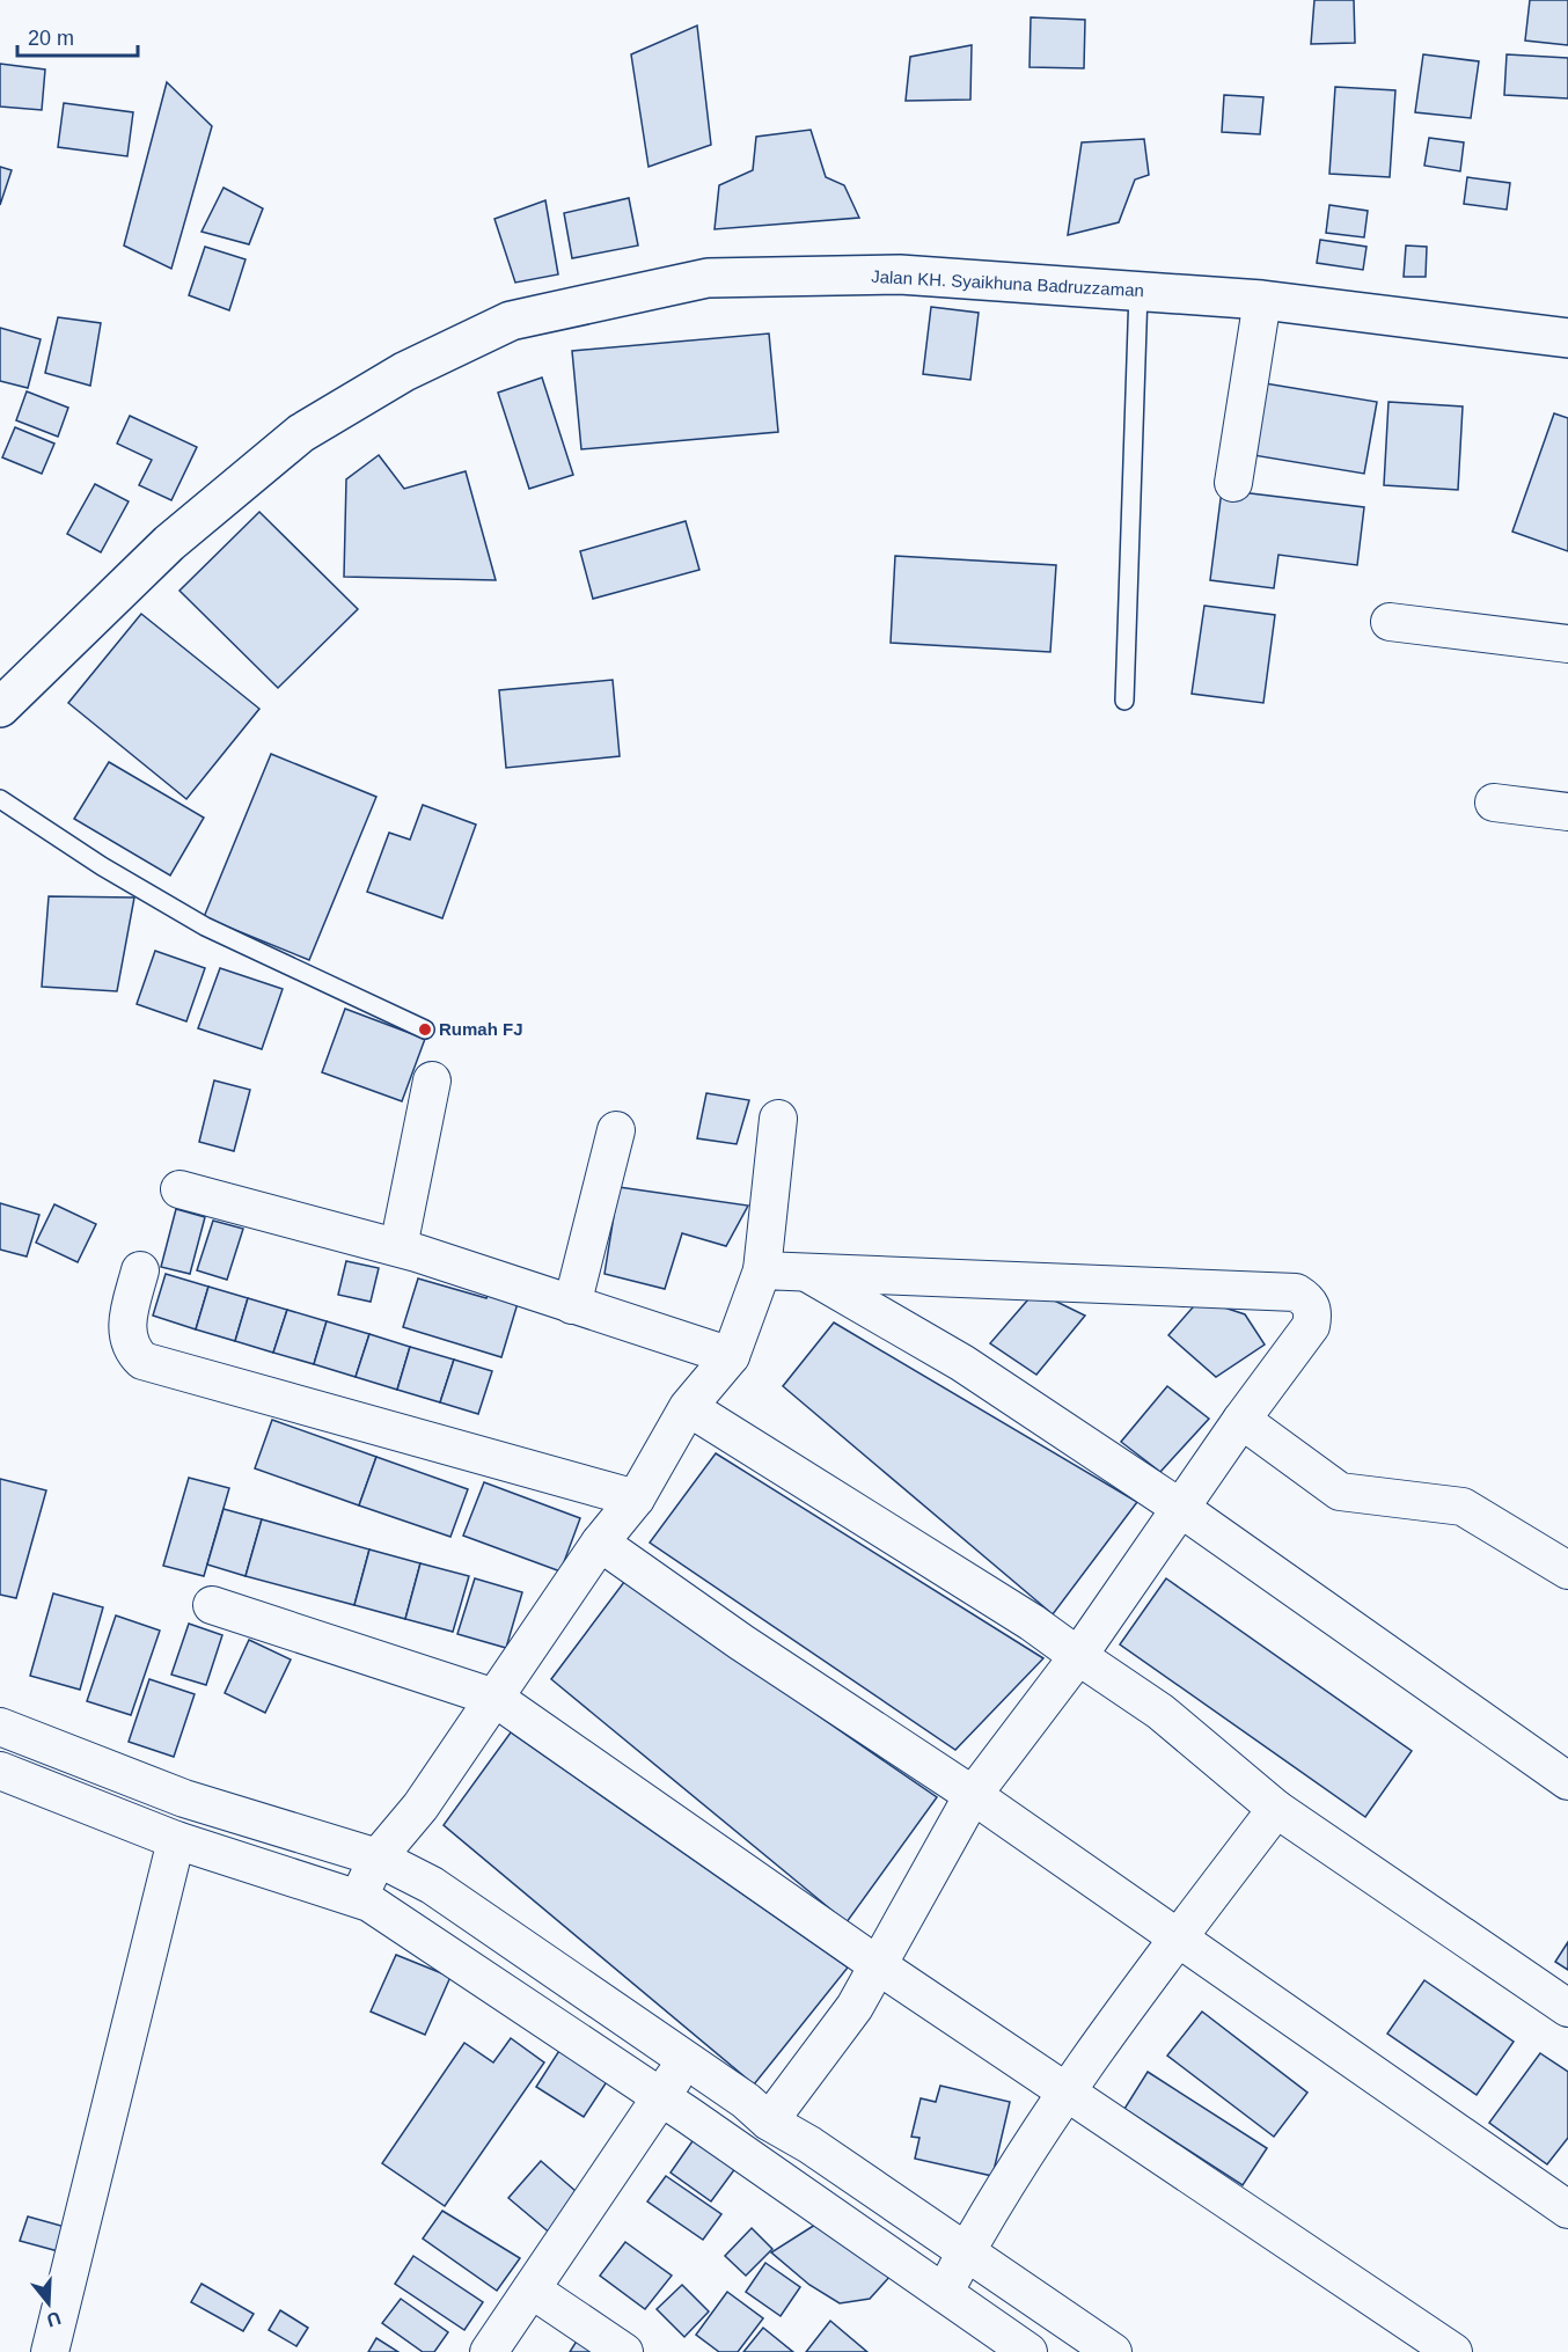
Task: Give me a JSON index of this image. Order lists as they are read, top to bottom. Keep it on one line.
{"streets":{"main road":["Jalan KH. Syaikhuna Badruzzaman"]},"places":["Rumah FJ"],"scale_bar":"20 m","north":"bottom"}
